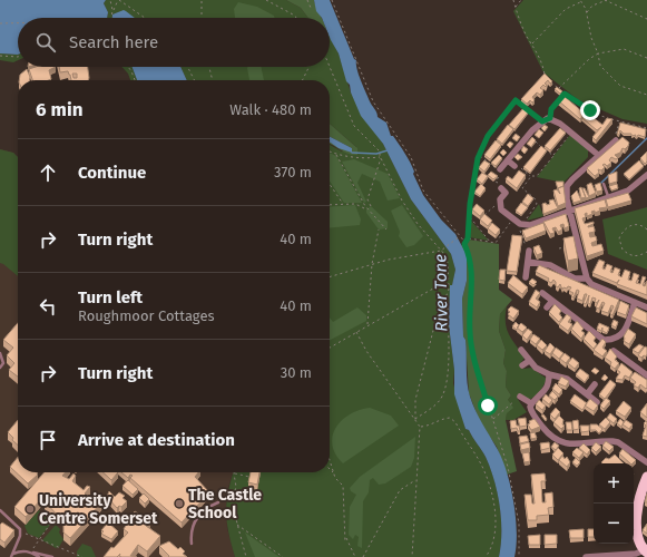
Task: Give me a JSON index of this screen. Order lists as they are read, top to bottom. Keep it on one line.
{"water":["River Tone"],"places":["The Castle School","University Centre Somerset"],"page":{"search":"Search here","heading":["6 min","Walk · 480 m"],"list":[["Continue","370 m"],["Turn right","40 m"],["Turn left","Roughmoor Cottages","40 m"],["Turn right","30 m"],"Arrive at destination"],"map_buttons":["+","−"]}}
